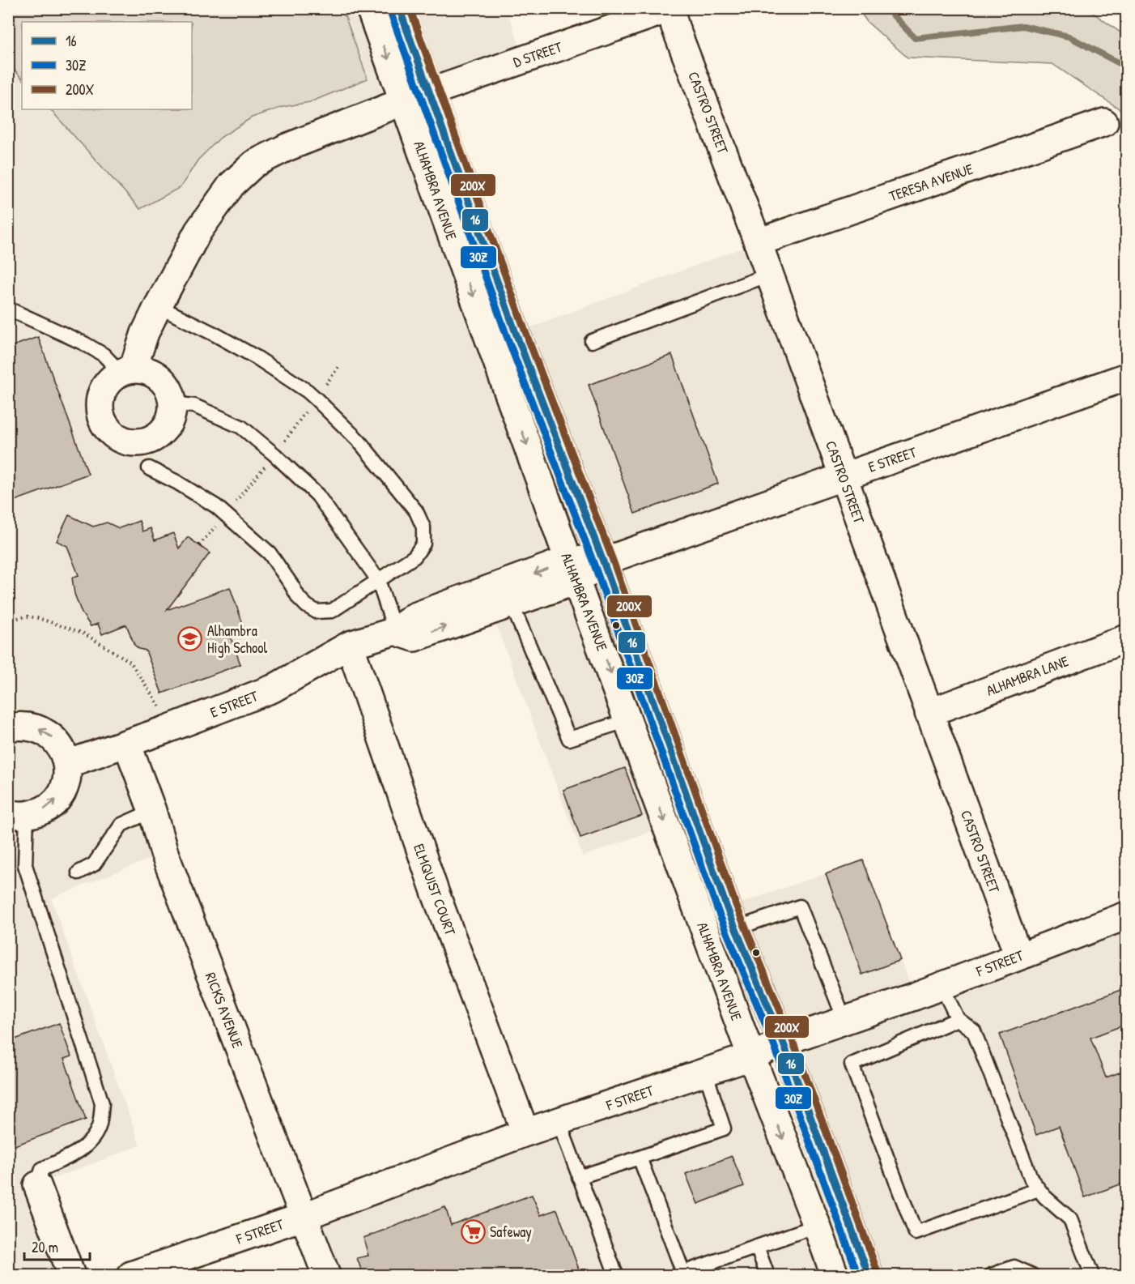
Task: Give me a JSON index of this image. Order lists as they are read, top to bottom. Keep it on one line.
{"streets":{"street":["D STREET","CASTRO STREET","TERESA AVENUE","ALHAMBRA AVENUE","E STREET","ALHAMBRA LANE","ELMQUIST COURT","F STREET","RICKS AVENUE"]},"crossings":[["D STREET","CASTRO STREET"],["D STREET","ALHAMBRA AVENUE"],["CASTRO STREET","TERESA AVENUE"],["CASTRO STREET","E STREET"],["CASTRO STREET","ALHAMBRA LANE"],["CASTRO STREET","F STREET"],["ALHAMBRA AVENUE","E STREET"],["ALHAMBRA AVENUE","F STREET"],["E STREET","ELMQUIST COURT"],["E STREET","RICKS AVENUE"],["ELMQUIST COURT","F STREET"],["F STREET","RICKS AVENUE"]],"places":{"school or university":["Alhambra High School"],"supermarket":["Safeway"]},"lines":["transit line 16","transit line 200X","transit line 30Z"],"legend":["16","30Z","200X"],"scale_bar":"20 m"}
